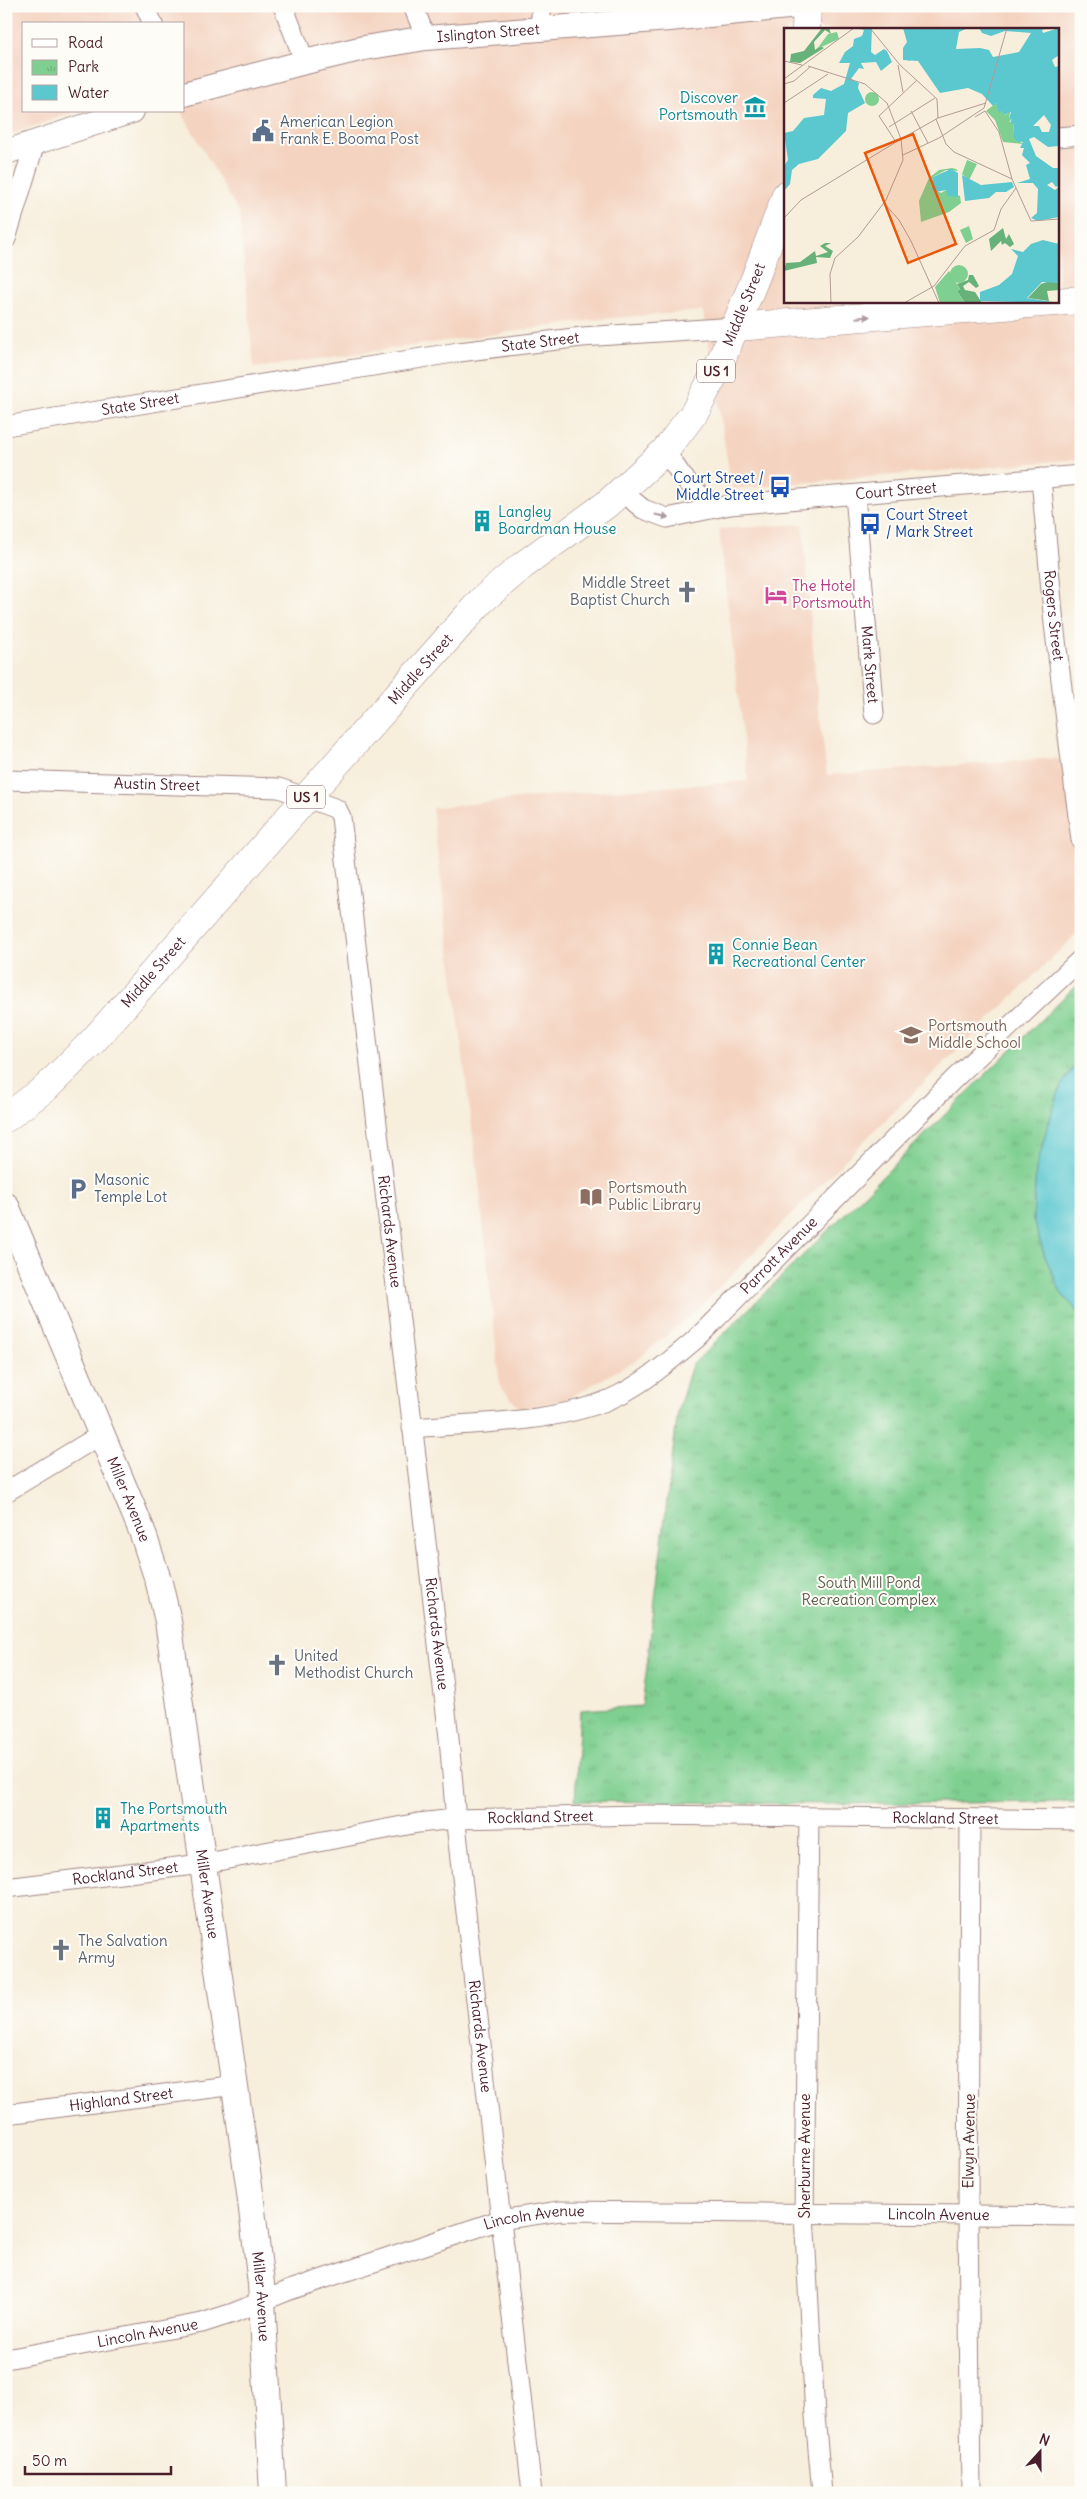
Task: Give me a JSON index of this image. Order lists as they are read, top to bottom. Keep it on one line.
{"streets":{"main road":["Middle Street","State Street","US 1","Miller Avenue"],"street":["Islington Street","Court Street","Rogers Street","Mark Street","Austin Street","Richards Avenue","Parrott Avenue","Rockland Street","Highland Street","Elwyn Avenue","Sherburne Avenue","Lincoln Avenue"]},"crossings":[["Middle Street","State Street"],["Middle Street","Court Street"],["Middle Street","Austin Street"],["Middle Street","Richards Avenue"],["Court Street","Rogers Street"],["Court Street","Mark Street"],["Austin Street","Richards Avenue"],["Richards Avenue","Parrott Avenue"],["Richards Avenue","Rockland Street"],["Richards Avenue","Lincoln Avenue"],["Miller Avenue","Rockland Street"],["Miller Avenue","Highland Street"],["Miller Avenue","Lincoln Avenue"],["Rockland Street","Elwyn Avenue"],["Rockland Street","Sherburne Avenue"],["Elwyn Avenue","Lincoln Avenue"],["Sherburne Avenue","Lincoln Avenue"]],"parks":["South Mill Pond Recreation Complex"],"places":{"museum":["Discover Portsmouth"],"public building":["American Legion Frank E. Booma Post"],"bus stop":["Court Street / Middle Street","Court Street / Mark Street"],"building":["Langley Boardman House","Connie Bean Recreational Center","The Portsmouth Apartments"],"church":["Middle Street Baptist Church","United Methodist Church","The Salvation Army"],"hotel":["The Hotel Portsmouth"],"school or university":["Portsmouth Middle School"],"parking":["Masonic Temple Lot"],"library":["Portsmouth Public Library"]},"legend":["Road","Park","Water"],"scale_bar":"50 m","north":"top"}
